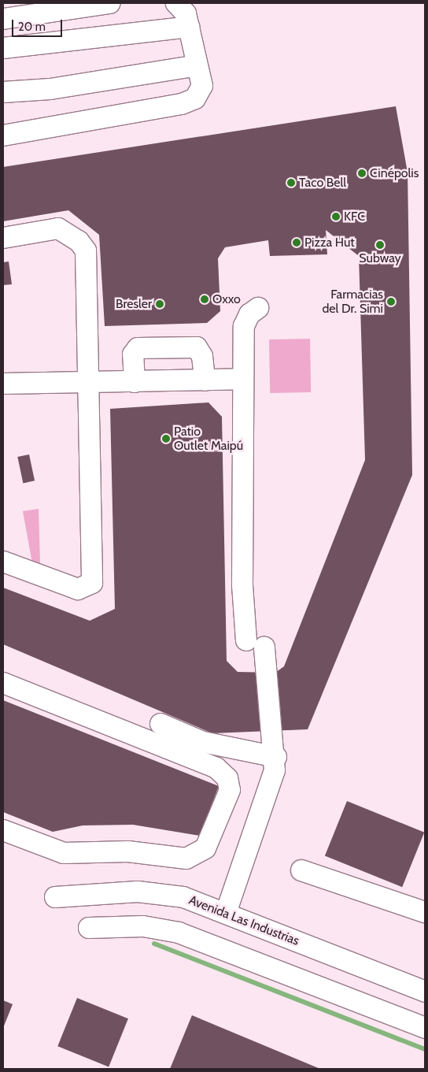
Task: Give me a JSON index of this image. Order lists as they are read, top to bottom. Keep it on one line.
{"streets":{"street":["Avenida Las Industrias"]},"places":["Cinépolis","Taco Bell","KFC","Pizza Hut","Subway","Oxxo","Farmacias del Dr. Simi","Bresler","Patio Outlet Maipú"],"scale_bar":"20 m"}
